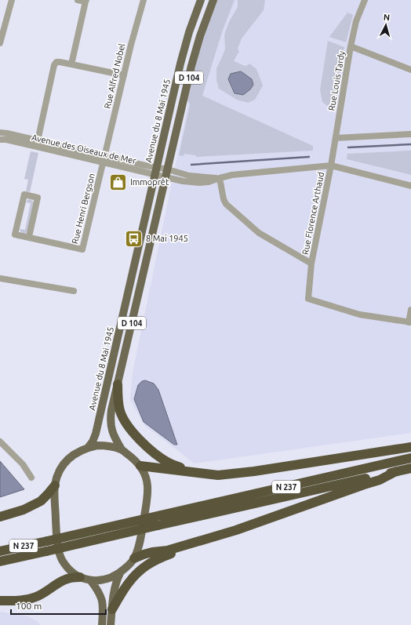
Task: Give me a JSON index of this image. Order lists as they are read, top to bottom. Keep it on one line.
{"streets":{"highway":["N 237"],"main road":["D 104","Avenue du 8 Mai 1945"],"street":["Rue Alfred Nobel","Rue Louis Tardy","Avenue des Oiseaux de Mer","Rue Henri Bergson","Rue Florence Arthaud"]},"crossings":[["Rue Alfred Nobel","Avenue des Oiseaux de Mer"],["Rue Alfred Nobel","Rue Henri Bergson"],["D 104","Avenue des Oiseaux de Mer"],["Rue Louis Tardy","Avenue des Oiseaux de Mer"],["Rue Louis Tardy","Rue Florence Arthaud"],["Avenue du 8 Mai 1945","Avenue des Oiseaux de Mer"],["Avenue des Oiseaux de Mer","Rue Henri Bergson"],["Avenue des Oiseaux de Mer","Rue Florence Arthaud"]],"places":{"shop":["Immoprêt"],"bus stop":["8 Mai 1945"]},"scale_bar":"100 m","north":"top"}
